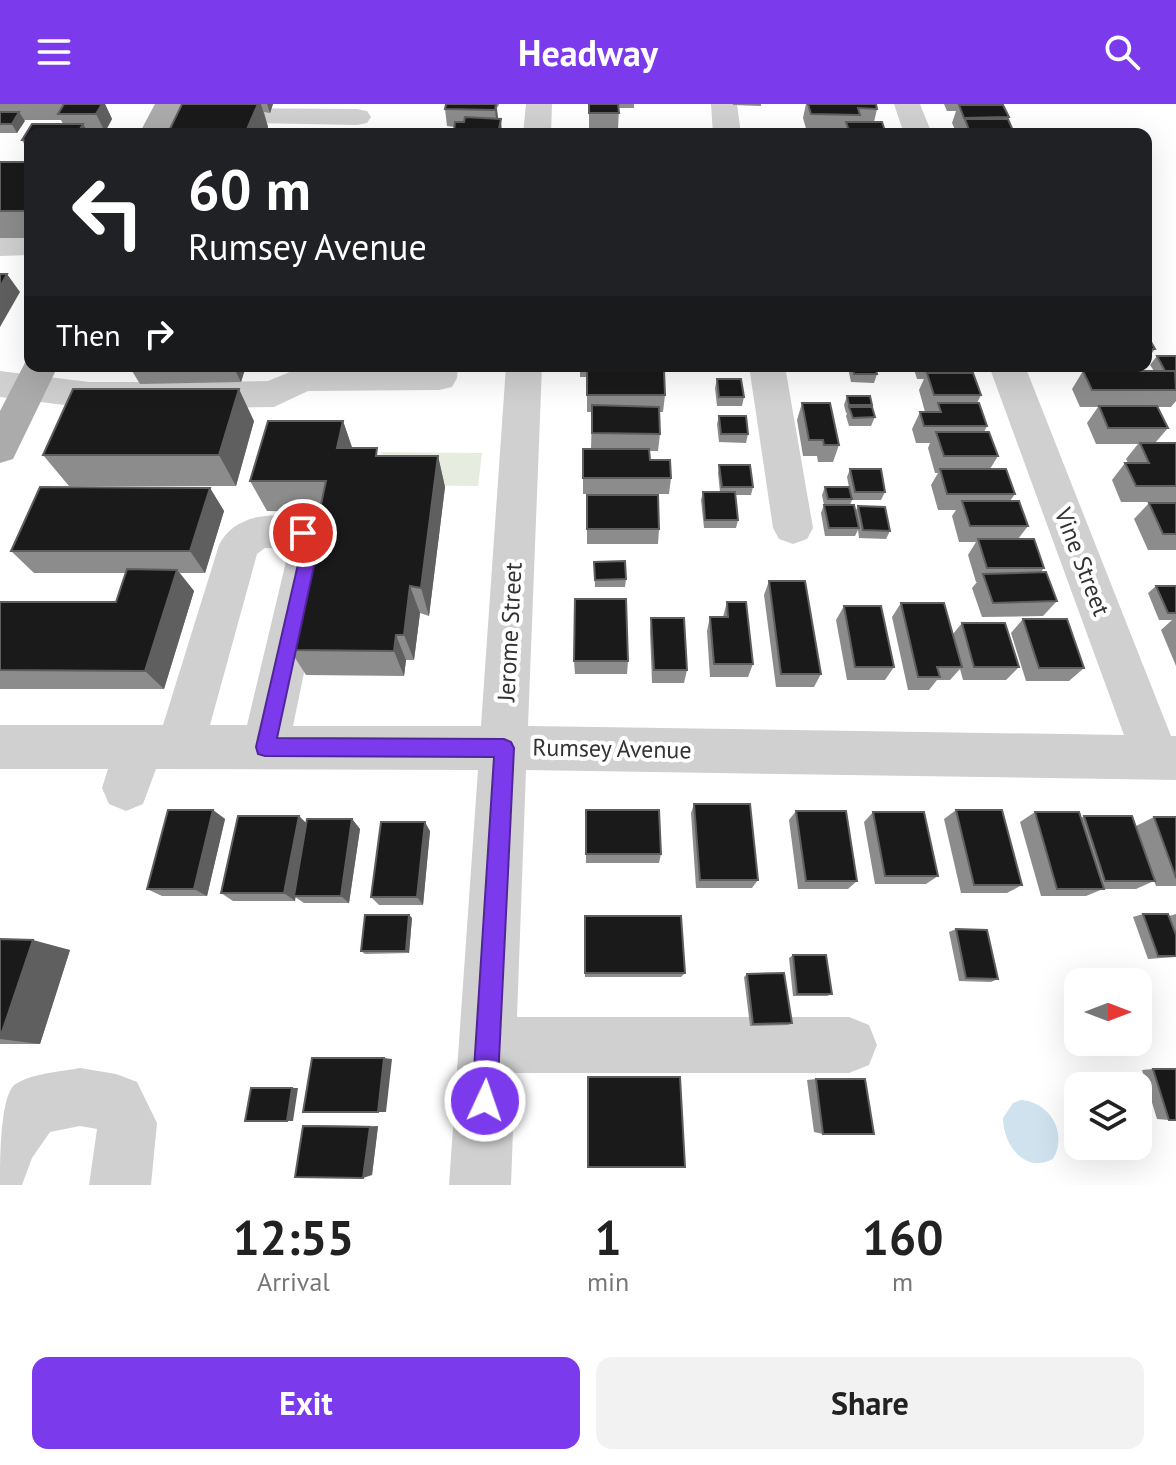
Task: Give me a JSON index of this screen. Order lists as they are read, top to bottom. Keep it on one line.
{"streets":{"street":["Vine Street","Jerome Street","Rumsey Avenue"]},"crossings":[["Vine Street","Rumsey Avenue"],["Jerome Street","Rumsey Avenue"]],"north":"right","page":{"header":"Headway","turn":["60 m","Rumsey Avenue"],"then":"Then","eta":["12:55","Arrival","1","min","160","m"],"buttons":["Exit","Share"]}}
